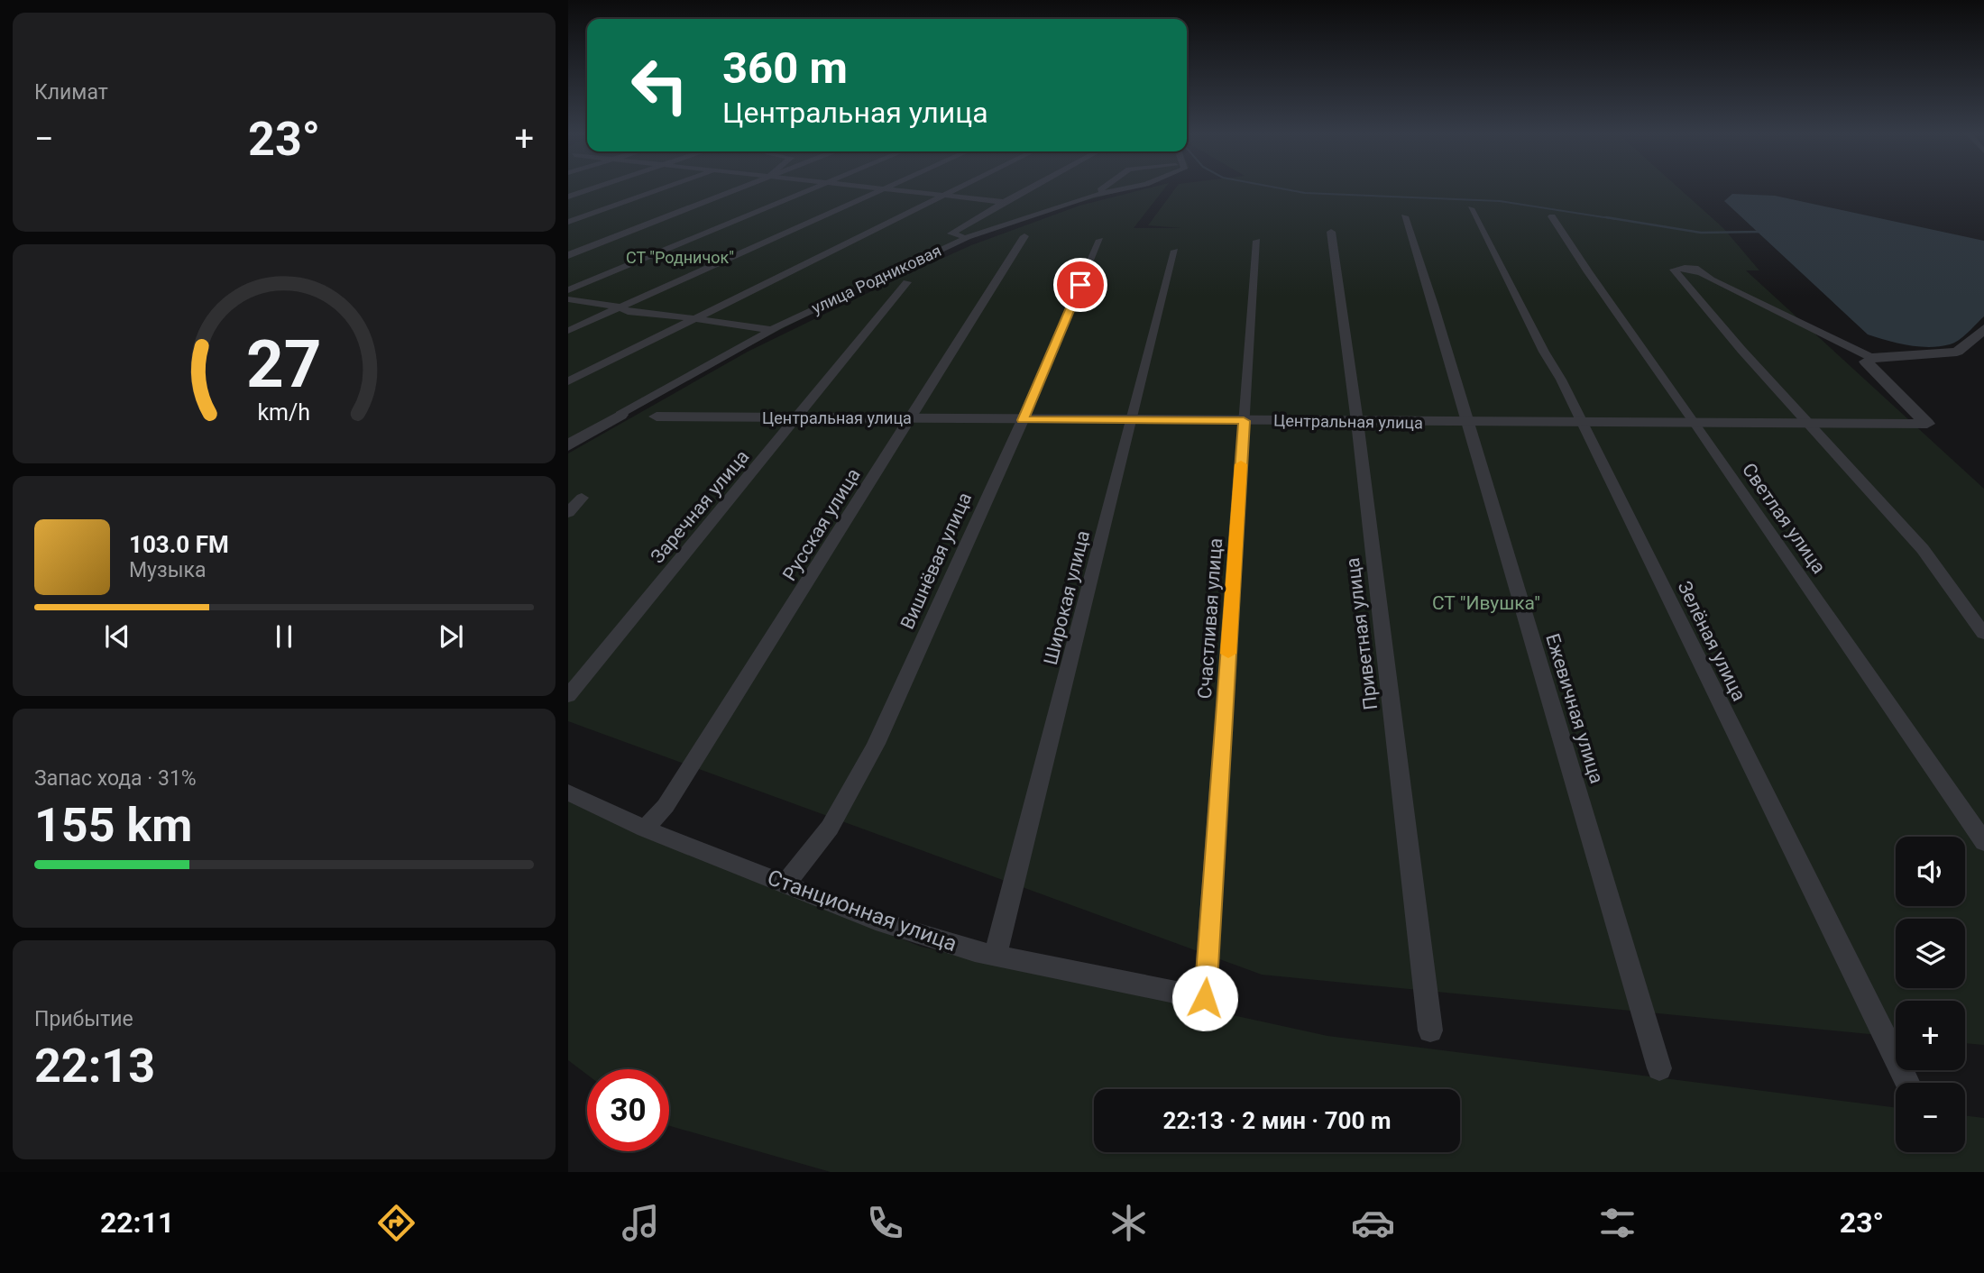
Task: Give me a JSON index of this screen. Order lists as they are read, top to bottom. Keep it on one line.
{"streets":{"street":["улица Родниковая","Центральная улица","Заречная улица","Светлая улица","Русская улица","Вишнёвая улица","Широкая улица","Счастливая улица","Приветная улица","Зелёная улица","Ежевичная улица","Станционная улица"]},"crossings":[["Центральная улица","Заречная улица"],["Центральная улица","Светлая улица"],["Центральная улица","Русская улица"],["Центральная улица","Вишнёвая улица"],["Центральная улица","Широкая улица"],["Центральная улица","Счастливая улица"],["Центральная улица","Приветная улица"],["Центральная улица","Зелёная улица"],["Центральная улица","Ежевичная улица"],["Русская улица","Станционная улица"],["Вишнёвая улица","Станционная улица"],["Широкая улица","Станционная улица"],["Счастливая улица","Станционная улица"]],"parks":["СТ \"Родничок\"","СТ \"Ивушка\""],"page":{"tile":["Климат",["Запас хода · 31%","155 km"],["Прибытие","22:13"]],"turn":["360 m","Центральная улица"],"heat":["−","23°","+"],"song":["103.0 FM","Музыка"],"map_buttons":["+","−"],"limit":"30","trip":"22:13 · 2 мин · 700 m","tabs":["22:11","23°"],"gauge":["27","km/h"]}}
